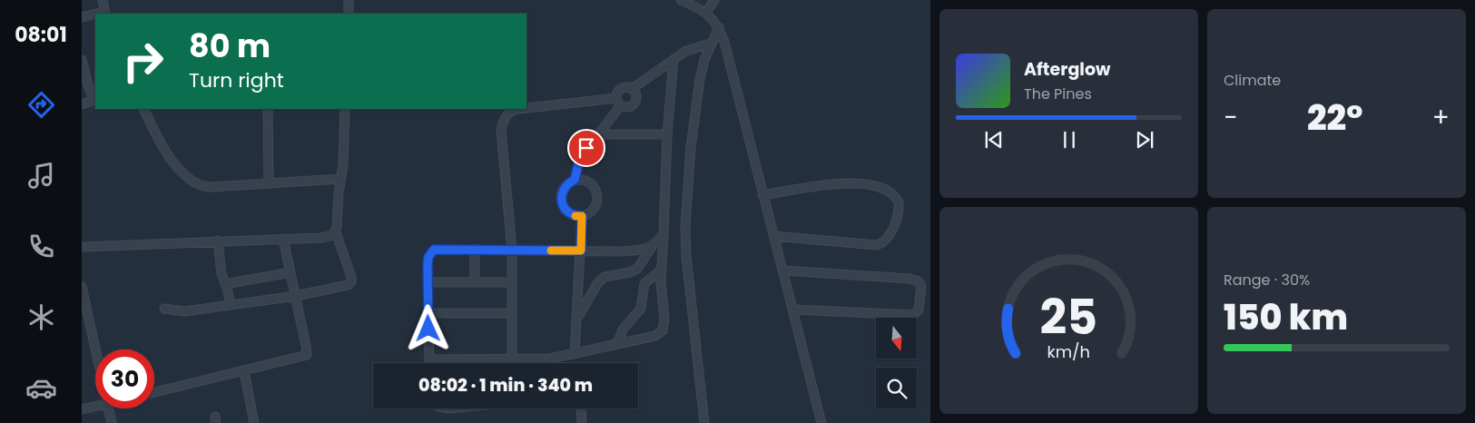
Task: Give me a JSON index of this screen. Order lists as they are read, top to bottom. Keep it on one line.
{"north":"bottom","page":{"tabs":"08:01","tile":["Climate",["Range · 30%","150 km"]],"turn":["80 m","Turn right"],"song":["Afterglow","The Pines"],"heat":["−","22°","+"],"limit":"30","trip":"08:02 · 1 min · 340 m","gauge":["25","km/h"]}}
